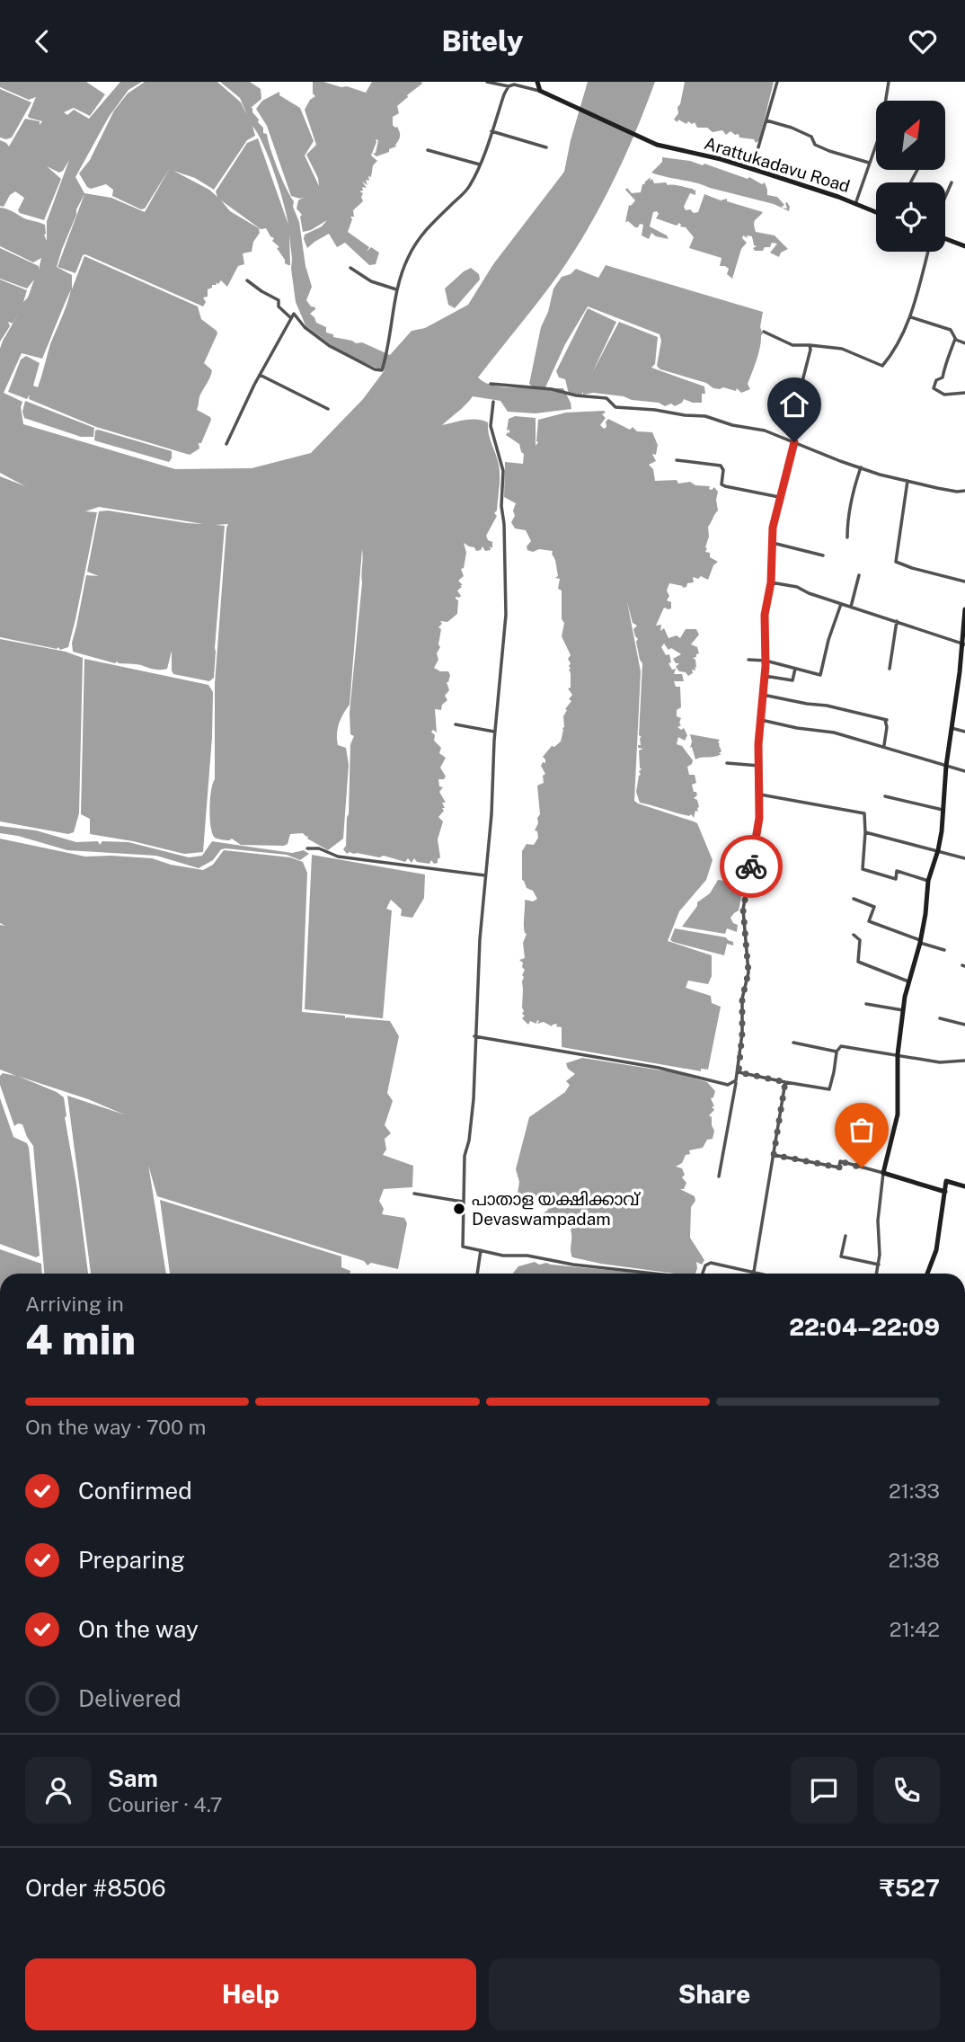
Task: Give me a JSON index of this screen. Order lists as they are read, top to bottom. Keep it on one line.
{"streets":{"street":["Arattukadavu Road"]},"places":["പാതാള യക്ഷിക്കാവ് Devaswampadam"],"north":"top right","page":{"header":"Bitely","heading":["4 min","Arriving in","22:04–22:09"],"panel":["Sam","Courier · 4.7","Order #8506","₹527"],"bar":"On the way · 700 m","list":[["Confirmed","21:33"],["Preparing","21:38"],["On the way","21:42"],"Delivered"],"buttons":["Help","Share"]}}
